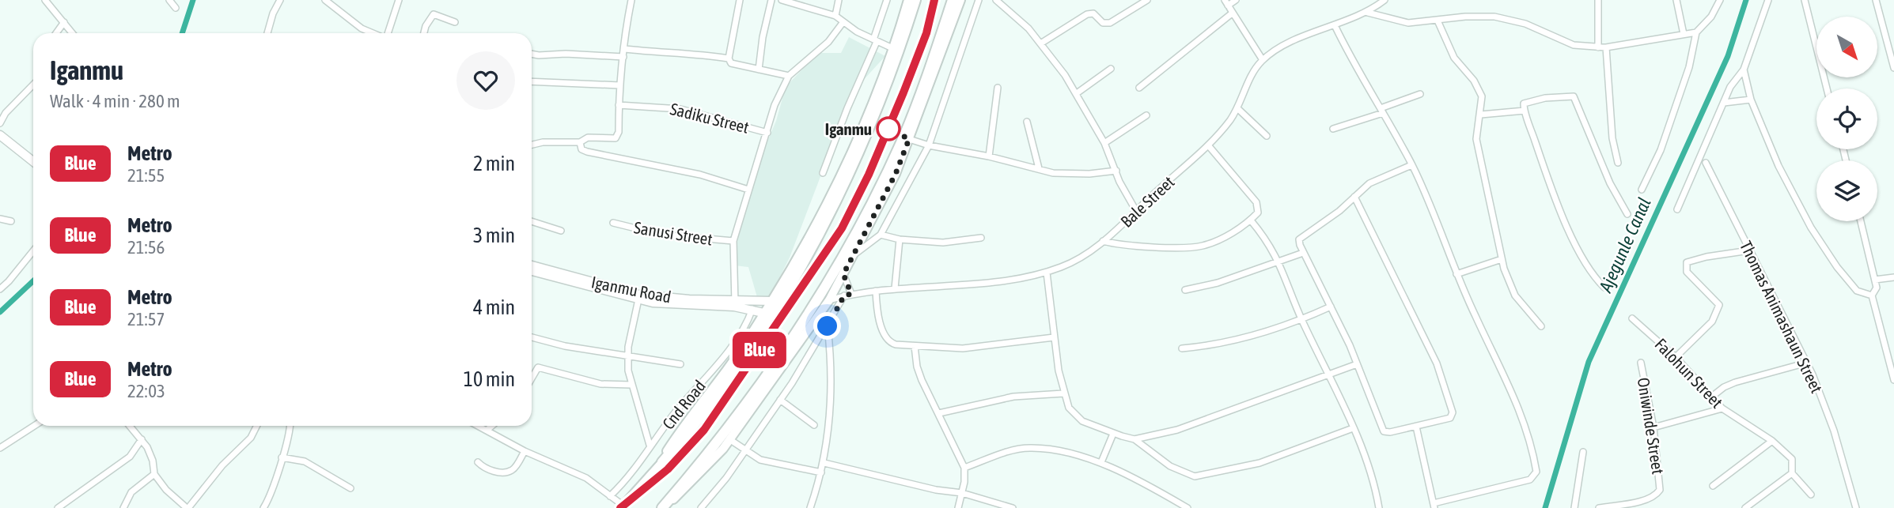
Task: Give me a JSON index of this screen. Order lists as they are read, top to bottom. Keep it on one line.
{"streets":{"main road":["Iganmu Road"],"street":["Sadiku Street","Bale Street","Sanusi Street","Thomas Animashaun Street","Falohun Street","Cnd Road","Oniwinde Street"]},"crossings":[["Iganmu Road","Cnd Road"]],"water":["Ajegunle Canal"],"places":["Iganmu"],"lines":["metro line Blue"],"north":"bottom right","page":{"on_map":"Blue","heading":["Iganmu","Walk · 4 min · 280 m"],"list":[{"mark":"Blue","name":"Metro","note":"21:55","value":"2 min"},{"mark":"Blue","name":"Metro","note":"21:56","value":"3 min"},{"mark":"Blue","name":"Metro","note":"21:57","value":"4 min"},{"mark":"Blue","name":"Metro","note":"22:03","value":"10 min"}]}}
